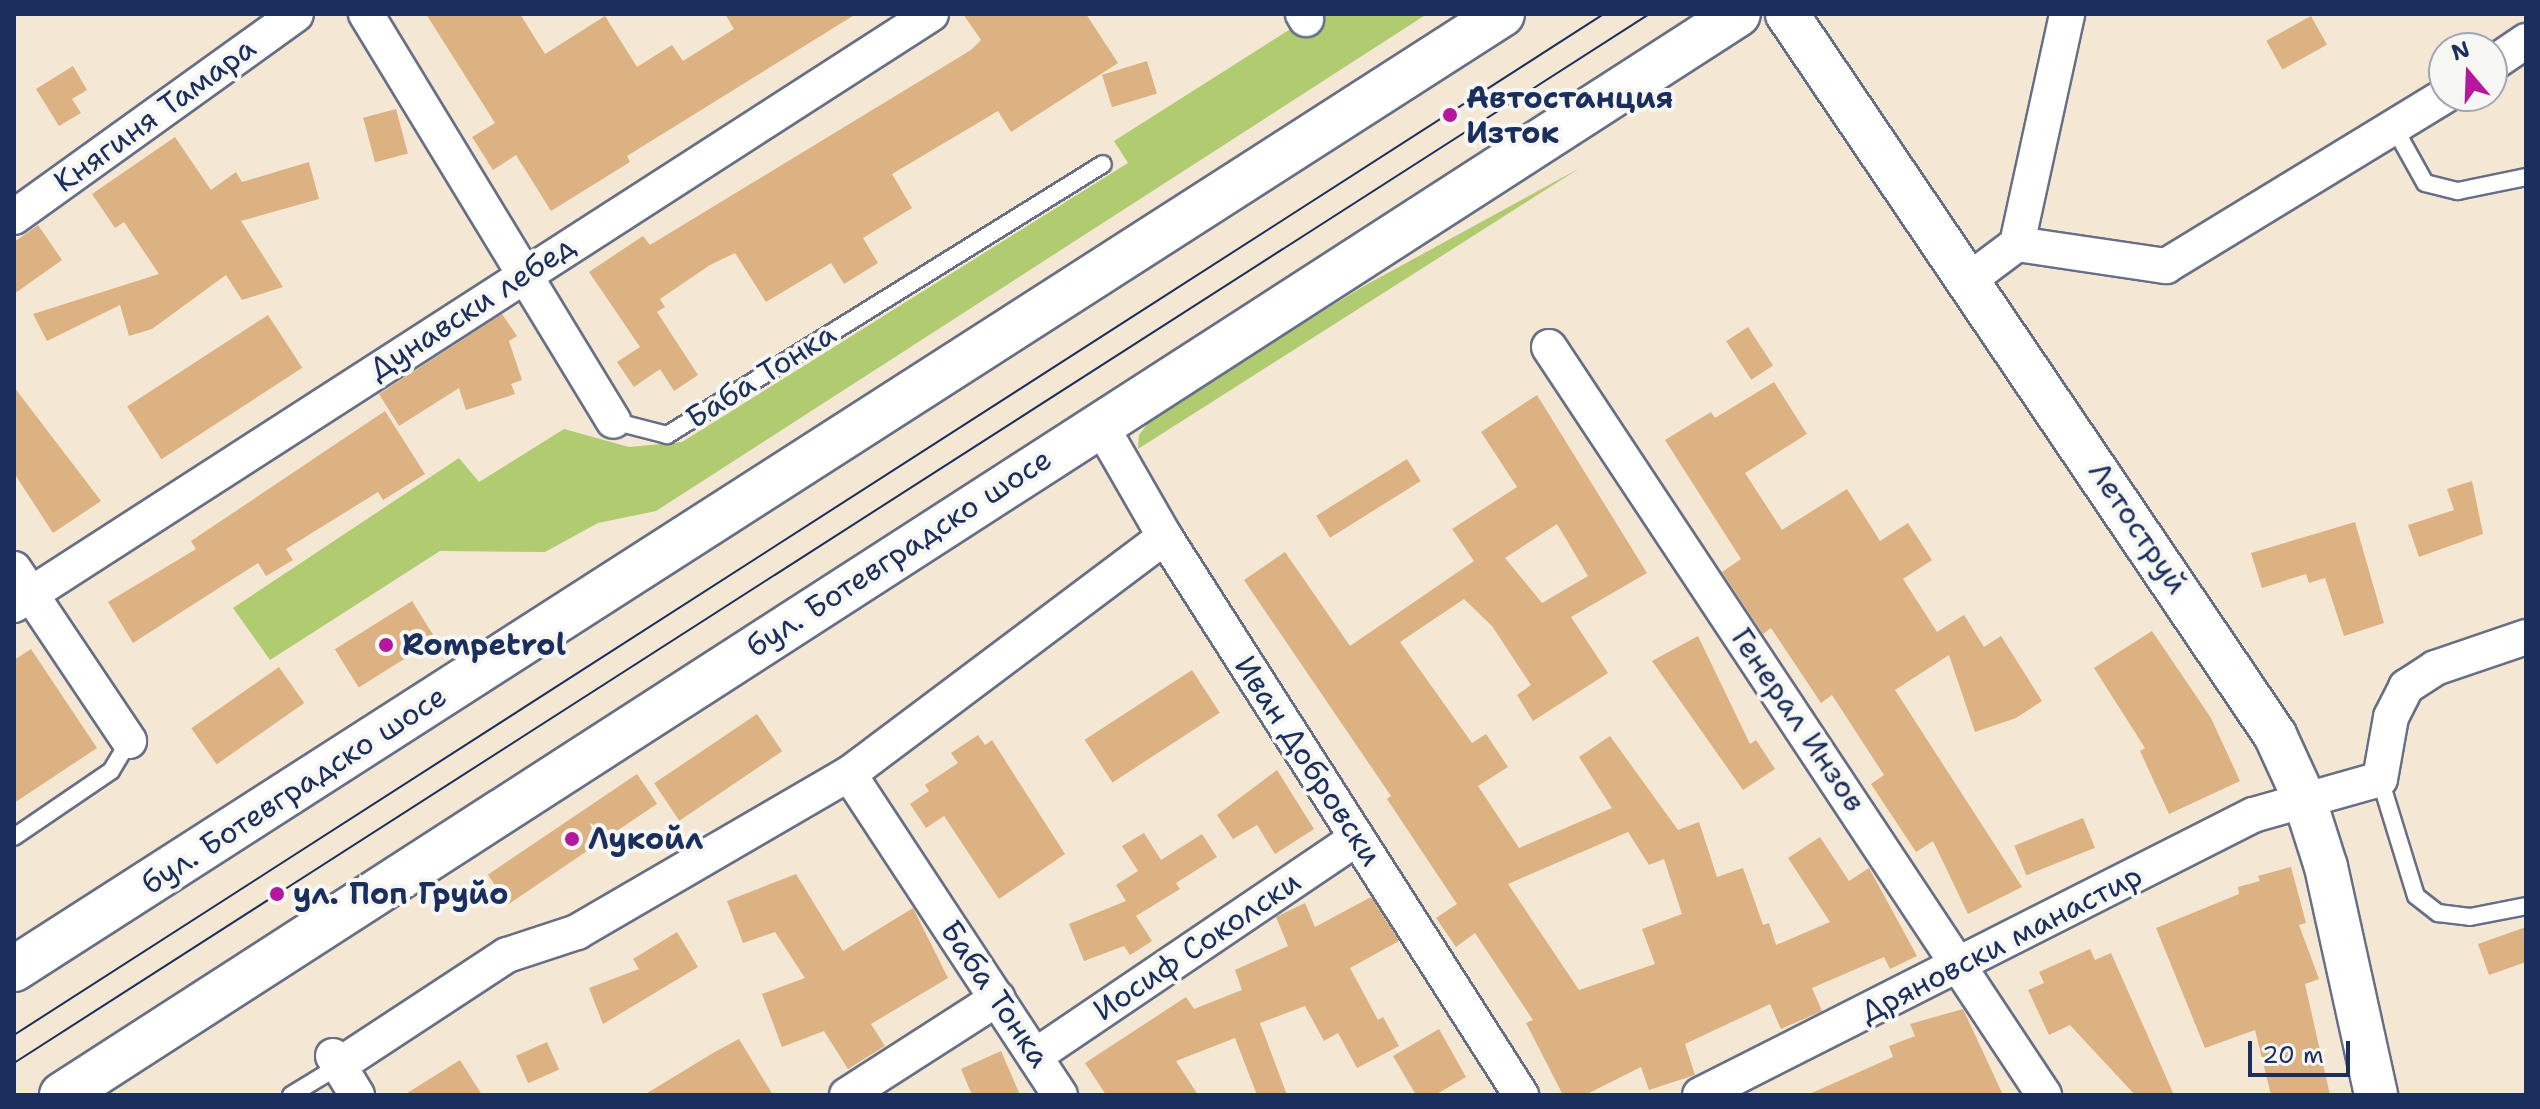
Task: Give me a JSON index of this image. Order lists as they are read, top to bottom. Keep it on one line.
{"streets":{"main road":["бул. Ботевградско шосе"],"street":["Княгиня Тамара","Дунавски лебед","Баба Тонка","Летоструй","Генерал Инзов","Иван Добровски","Дряновски манастир","Иосиф Соколски"]},"crossings":[["Дунавски лебед","Баба Тонка"],["Баба Тонка","Иосиф Соколски"],["Летоструй","Дряновски манастир"],["бул. Ботевградско шосе","Иван Добровски"],["Генерал Инзов","Дряновски манастир"],["Иван Добровски","Иосиф Соколски"]],"places":["Автостанция Изток","Rompetrol","Лукойл","ул. Поп Груйо"],"scale_bar":"20 m","north":"top"}
